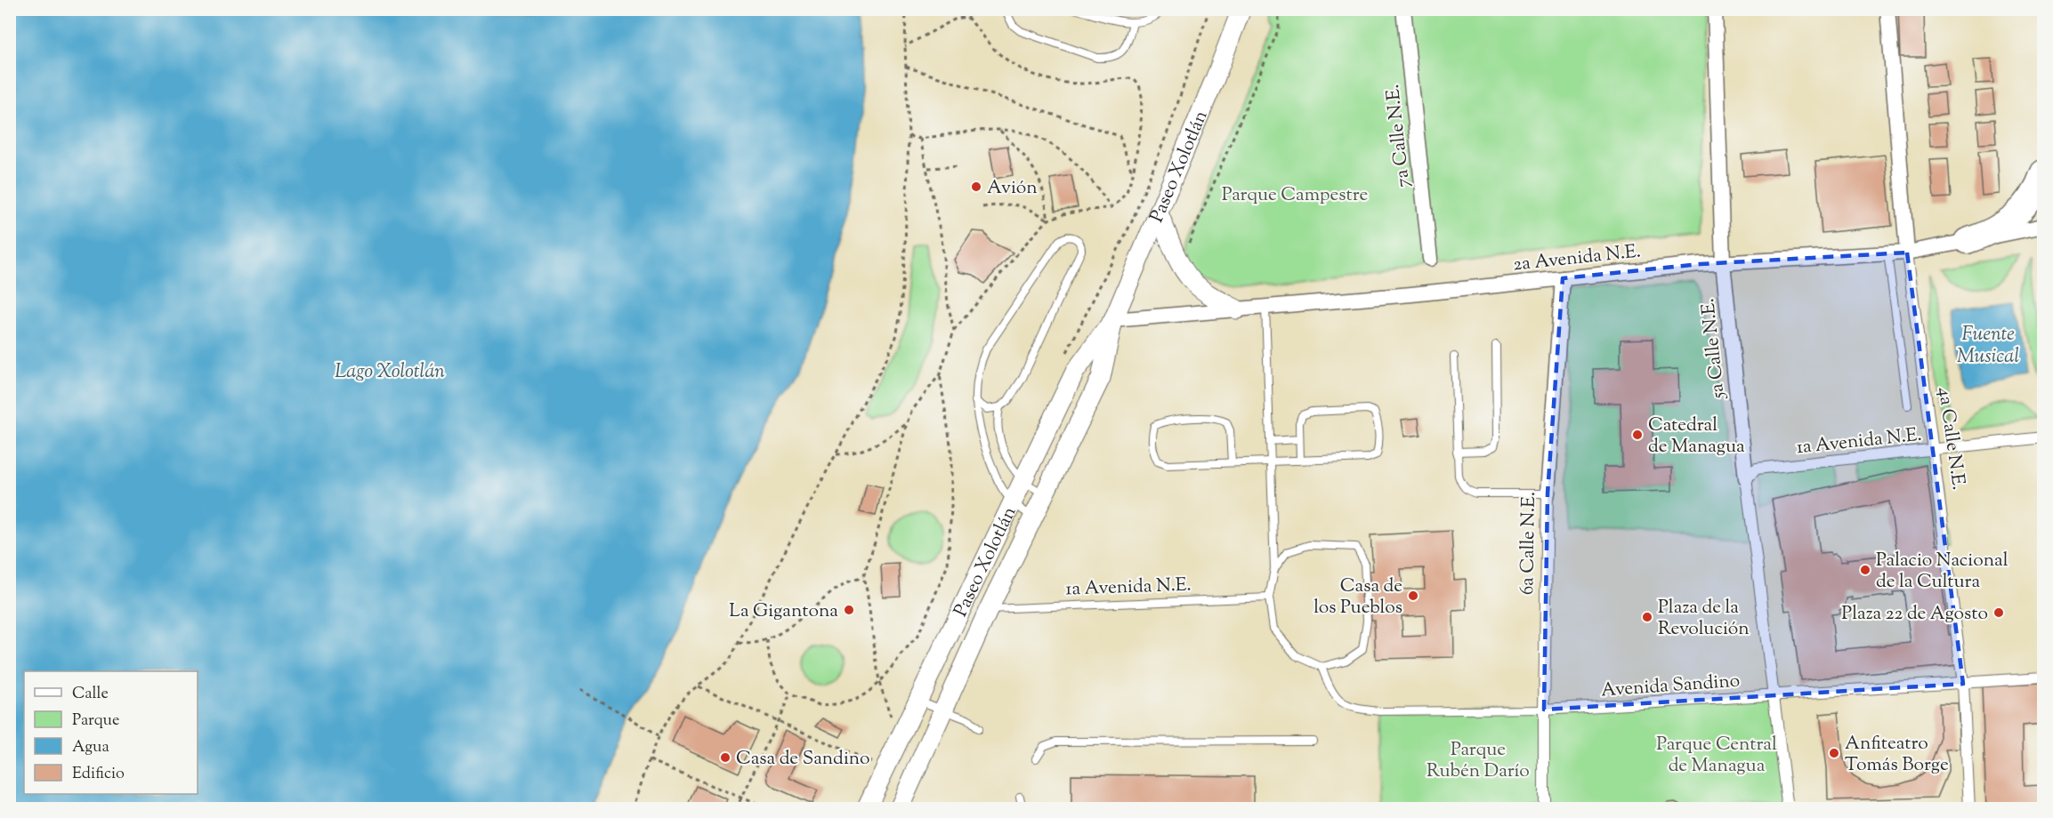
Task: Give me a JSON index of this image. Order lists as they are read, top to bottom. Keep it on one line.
{"streets":{"street":["7a Calle N.E.","Paseo Xolotlán","2a Avenida N.E.","5a Calle N.E.","4a Calle N.E.","1a Avenida N.E.","6a Calle N.E.","Avenida Sandino"]},"crossings":[["Paseo Xolotlán","2a Avenida N.E."],["Paseo Xolotlán","1a Avenida N.E."],["2a Avenida N.E.","5a Calle N.E."],["2a Avenida N.E.","4a Calle N.E."],["2a Avenida N.E.","6a Calle N.E."],["5a Calle N.E.","1a Avenida N.E."],["5a Calle N.E.","Avenida Sandino"],["4a Calle N.E.","1a Avenida N.E."],["4a Calle N.E.","Avenida Sandino"],["1a Avenida N.E.","Avenida Sandino"],["6a Calle N.E.","Avenida Sandino"]],"water":["Fuente Musical","Lago Xolotlán"],"parks":["Parque Campestre","Parque Central de Managua","Parque Rubén Darío"],"places":["Avión","Catedral de Managua","Palacio Nacional de la Cultura","Casa de los Pueblos","La Gigantona","Plaza 22 de Agosto","Plaza de la Revolución","Anfiteatro Tomás Borge","Casa de Sandino"],"legend":["Calle","Parque","Agua","Edificio"]}
